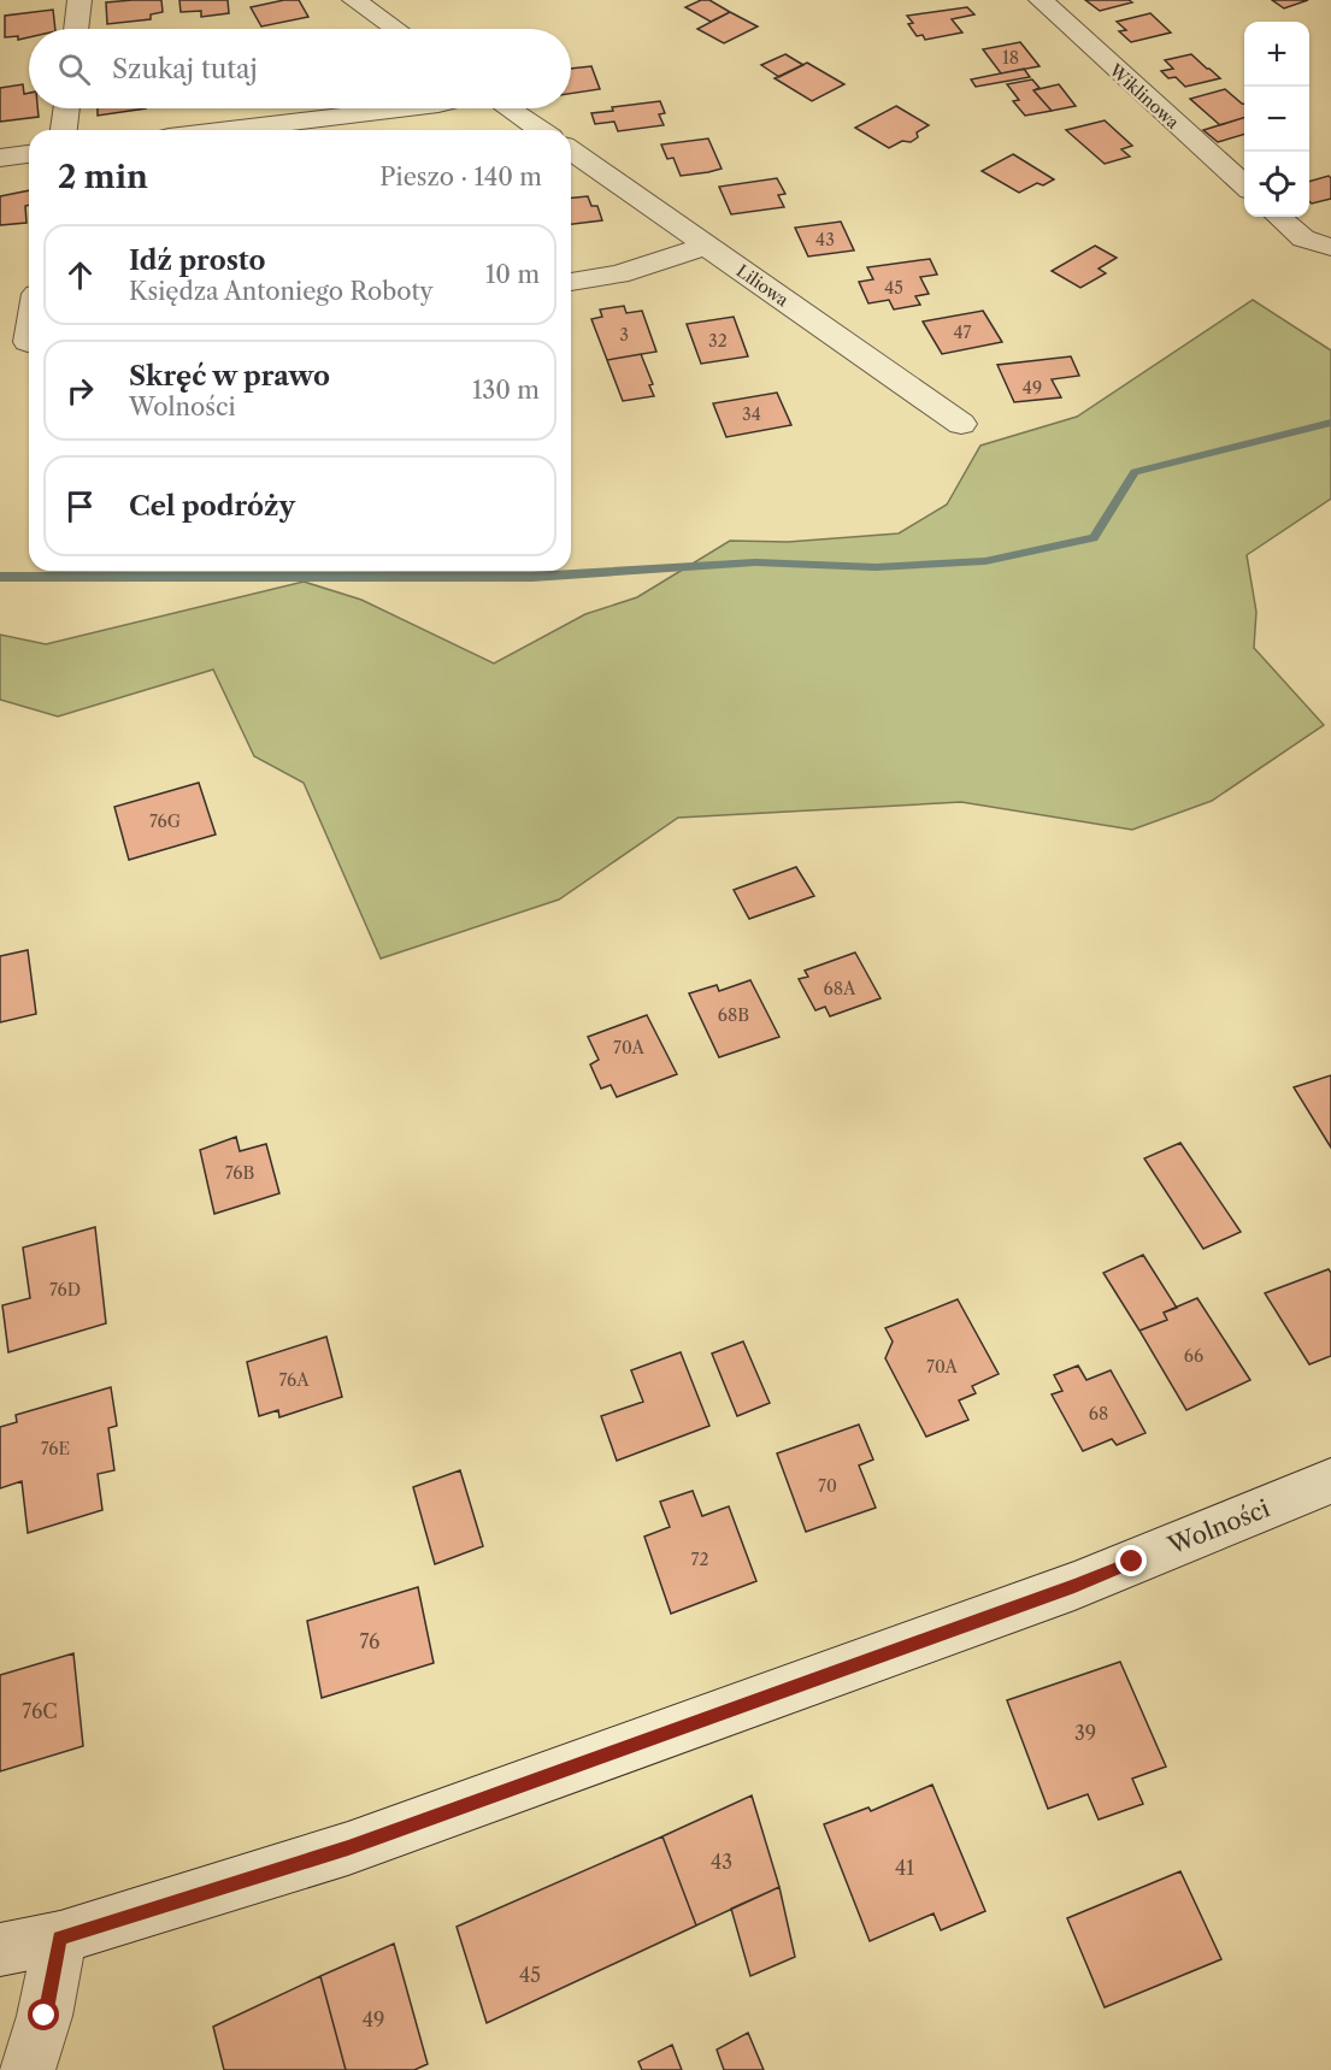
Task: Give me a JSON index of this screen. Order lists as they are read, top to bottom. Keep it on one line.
{"streets":{"street":["Wiklinowa","Liliowa","Wolności"]},"house_numbers":["18","43","45","47","3","32","49","34","76G","68A","68B","70A","76B","76D","66","70A","76A","68","76E","70","72","76","76C","39","43","41","45","49"],"page":{"map_buttons":["+","−"],"search":"Szukaj tutaj","heading":["2 min","Pieszo · 140 m"],"list":[["Idź prosto","Księdza Antoniego Roboty","10 m"],["Skręć w prawo","Wolności","130 m"],"Cel podróży"]}}
